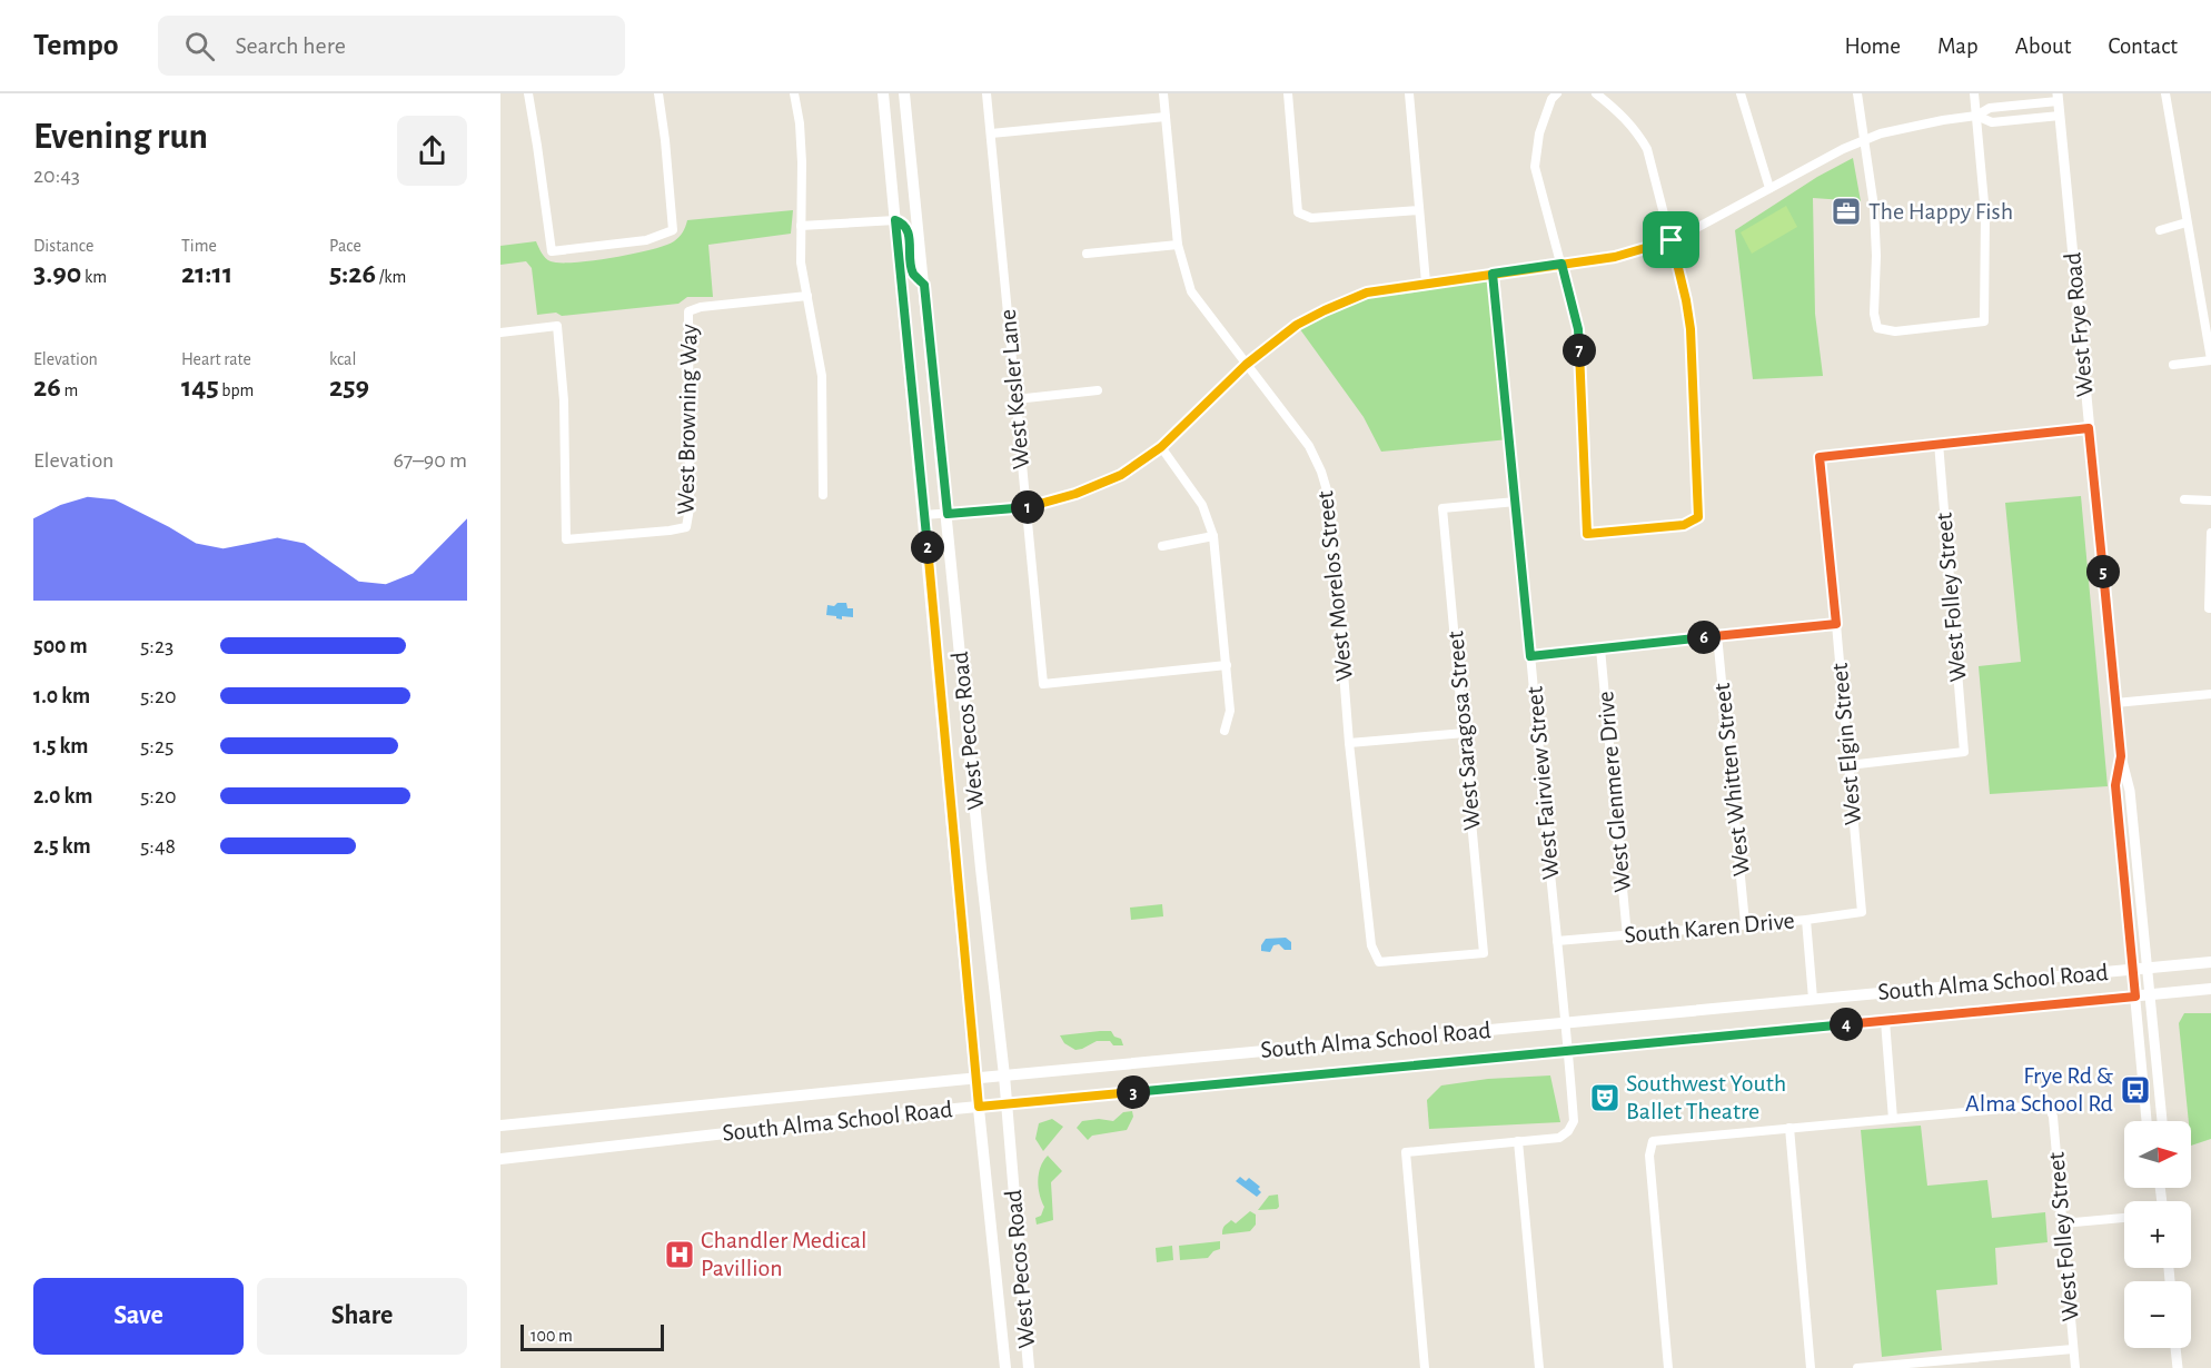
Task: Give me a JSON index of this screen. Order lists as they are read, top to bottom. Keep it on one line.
{"streets":{"main road":["West Pecos Road","South Alma School Road"],"street":["West Frye Road","West Kesler Lane","West Browning Way","West Morelos Street","West Folley Street","West Saragosa Street","West Elgin Street","West Whitten Street","West Fairview Street","West Glenmere Drive","South Karen Drive"]},"crossings":[["West Frye Road","South Alma School Road"],["West Morelos Street","West Saragosa Street"],["West Folley Street","West Elgin Street"],["West Pecos Road","South Alma School Road"],["West Saragosa Street","West Fairview Street"],["West Elgin Street","South Karen Drive"],["West Whitten Street","South Karen Drive"],["West Fairview Street","South Karen Drive"],["West Fairview Street","South Alma School Road"],["West Glenmere Drive","South Karen Drive"]],"places":{"office":["The Happy Fish"],"bus stop":["Frye Rd & Alma School Rd"],"theatre":["Southwest Youth Ballet Theatre"],"hospital":["Chandler Medical Pavillion"]},"scale_bar":"100 m","north":"right","page":{"header":"Tempo","search":"Search here","nav":["Home","Map","About","Contact"],"heading":["Evening run","20:43"],"stats":[["Distance","3.90 km"],["Time","21:11"],["Pace","5:26 /km"],["Elevation","26 m"],["Heart rate","145 bpm"],["kcal","259"]],"pins":["7","1","2","5","6","4","3"],"chart":["Elevation","67–90 m"],"list":[{"name":"500 m","note":"5:23"},{"name":"1.0 km","note":"5:20"},{"name":"1.5 km","note":"5:25"},{"name":"2.0 km","note":"5:20"},{"name":"2.5 km","note":"5:48"}],"map_buttons":["+","−"],"buttons":["Save","Share"],"scale":"100 m"}}
